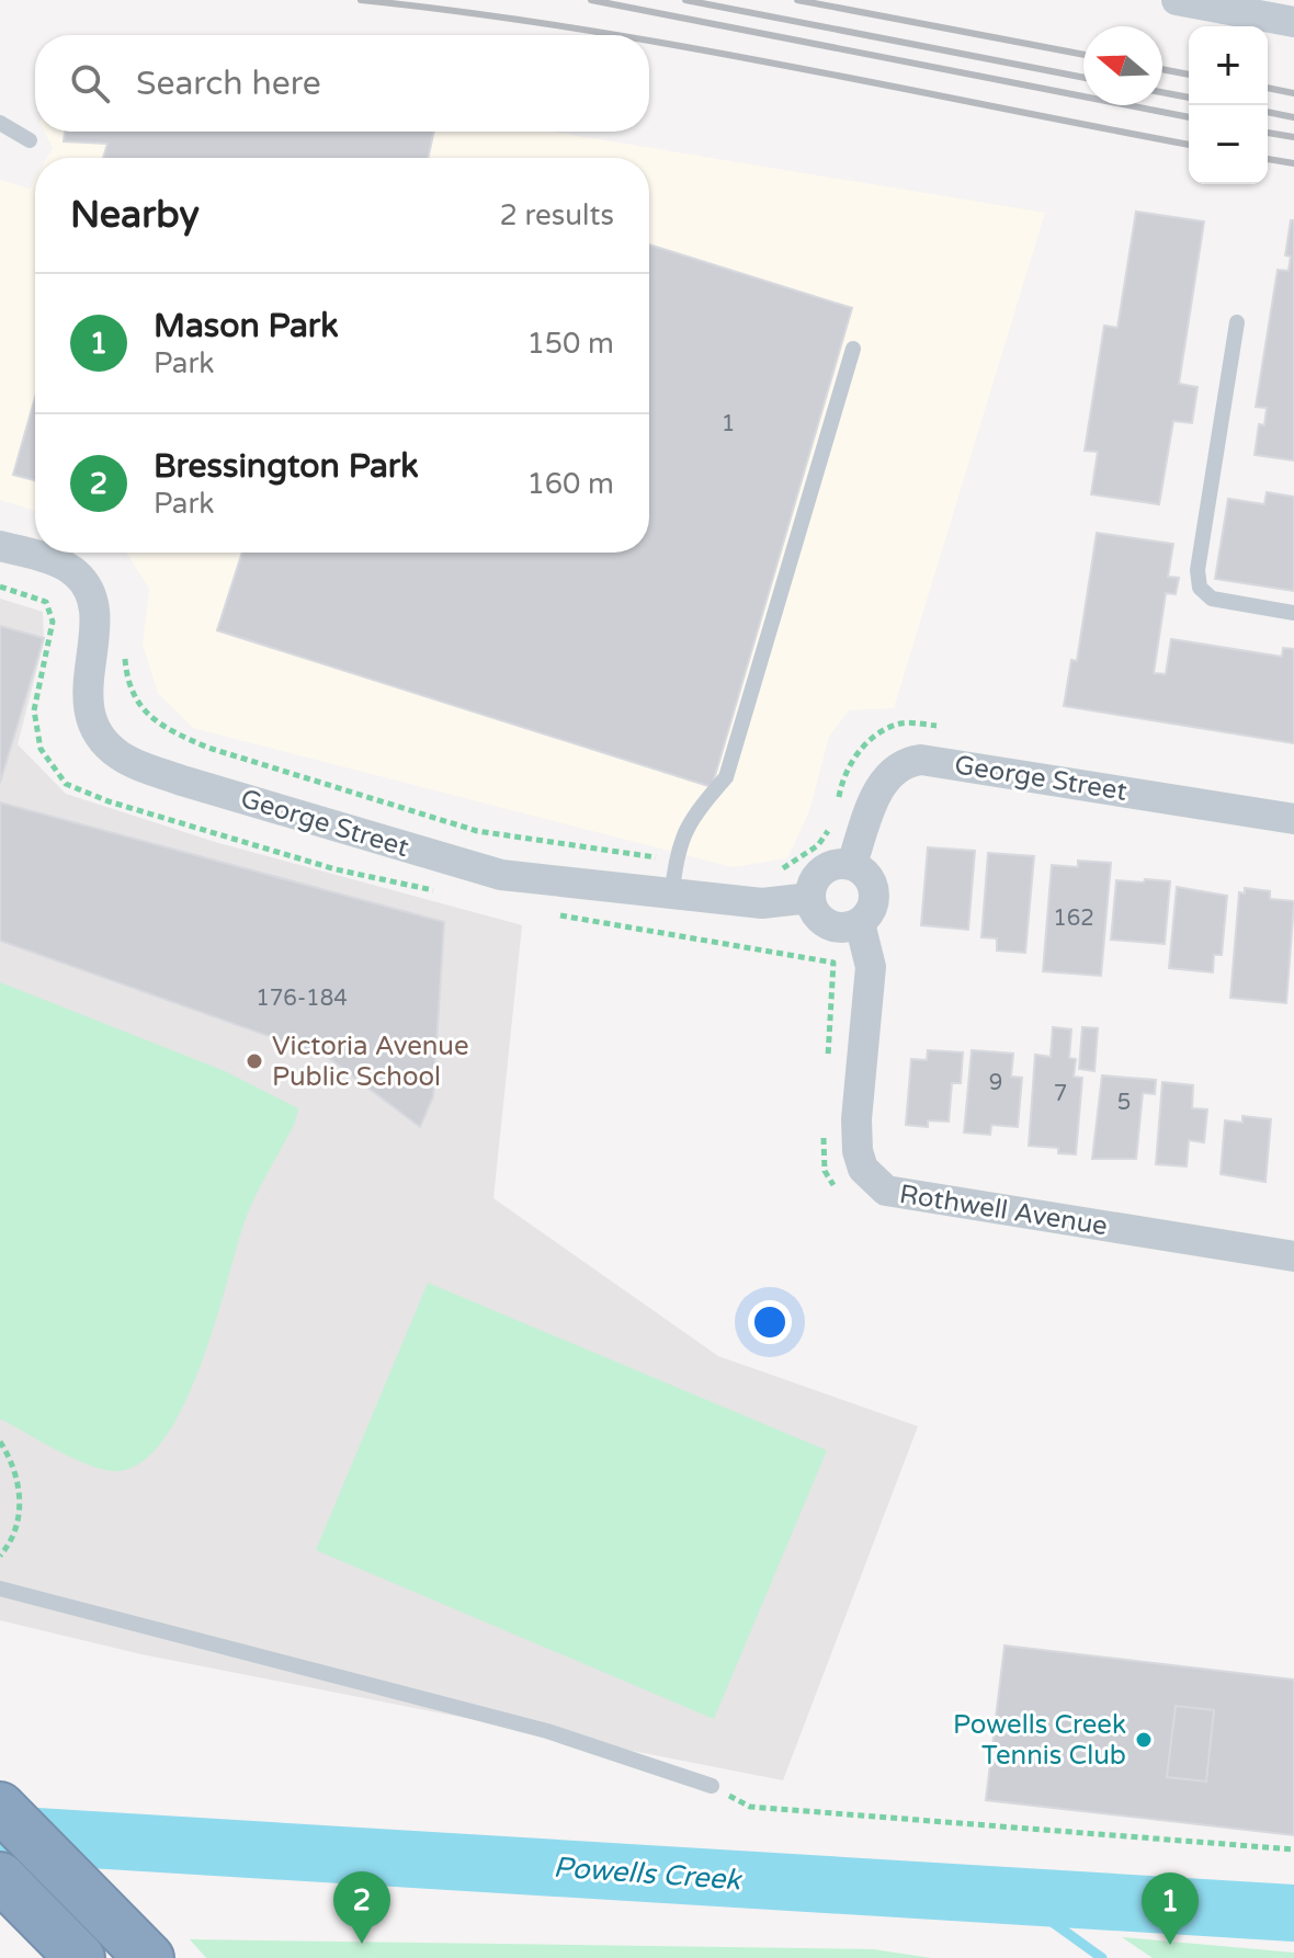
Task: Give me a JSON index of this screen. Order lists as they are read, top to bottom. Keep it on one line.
{"streets":{"street":["George Street","Rothwell Avenue"]},"crossings":[["George Street","Rothwell Avenue"]],"water":["Powells Creek"],"places":["Victoria Avenue Public School","Powells Creek Tennis Club"],"house_numbers":["1","162","176-184","9","7","5"],"north":"left","page":{"map_buttons":["+","−"],"search":"Search here","heading":["Nearby","2 results"],"list":[{"mark":"1","name":"Mason Park","note":"Park","value":"150 m"},{"mark":"2","name":"Bressington Park","note":"Park","value":"160 m"}],"pins":["2","1"]}}
